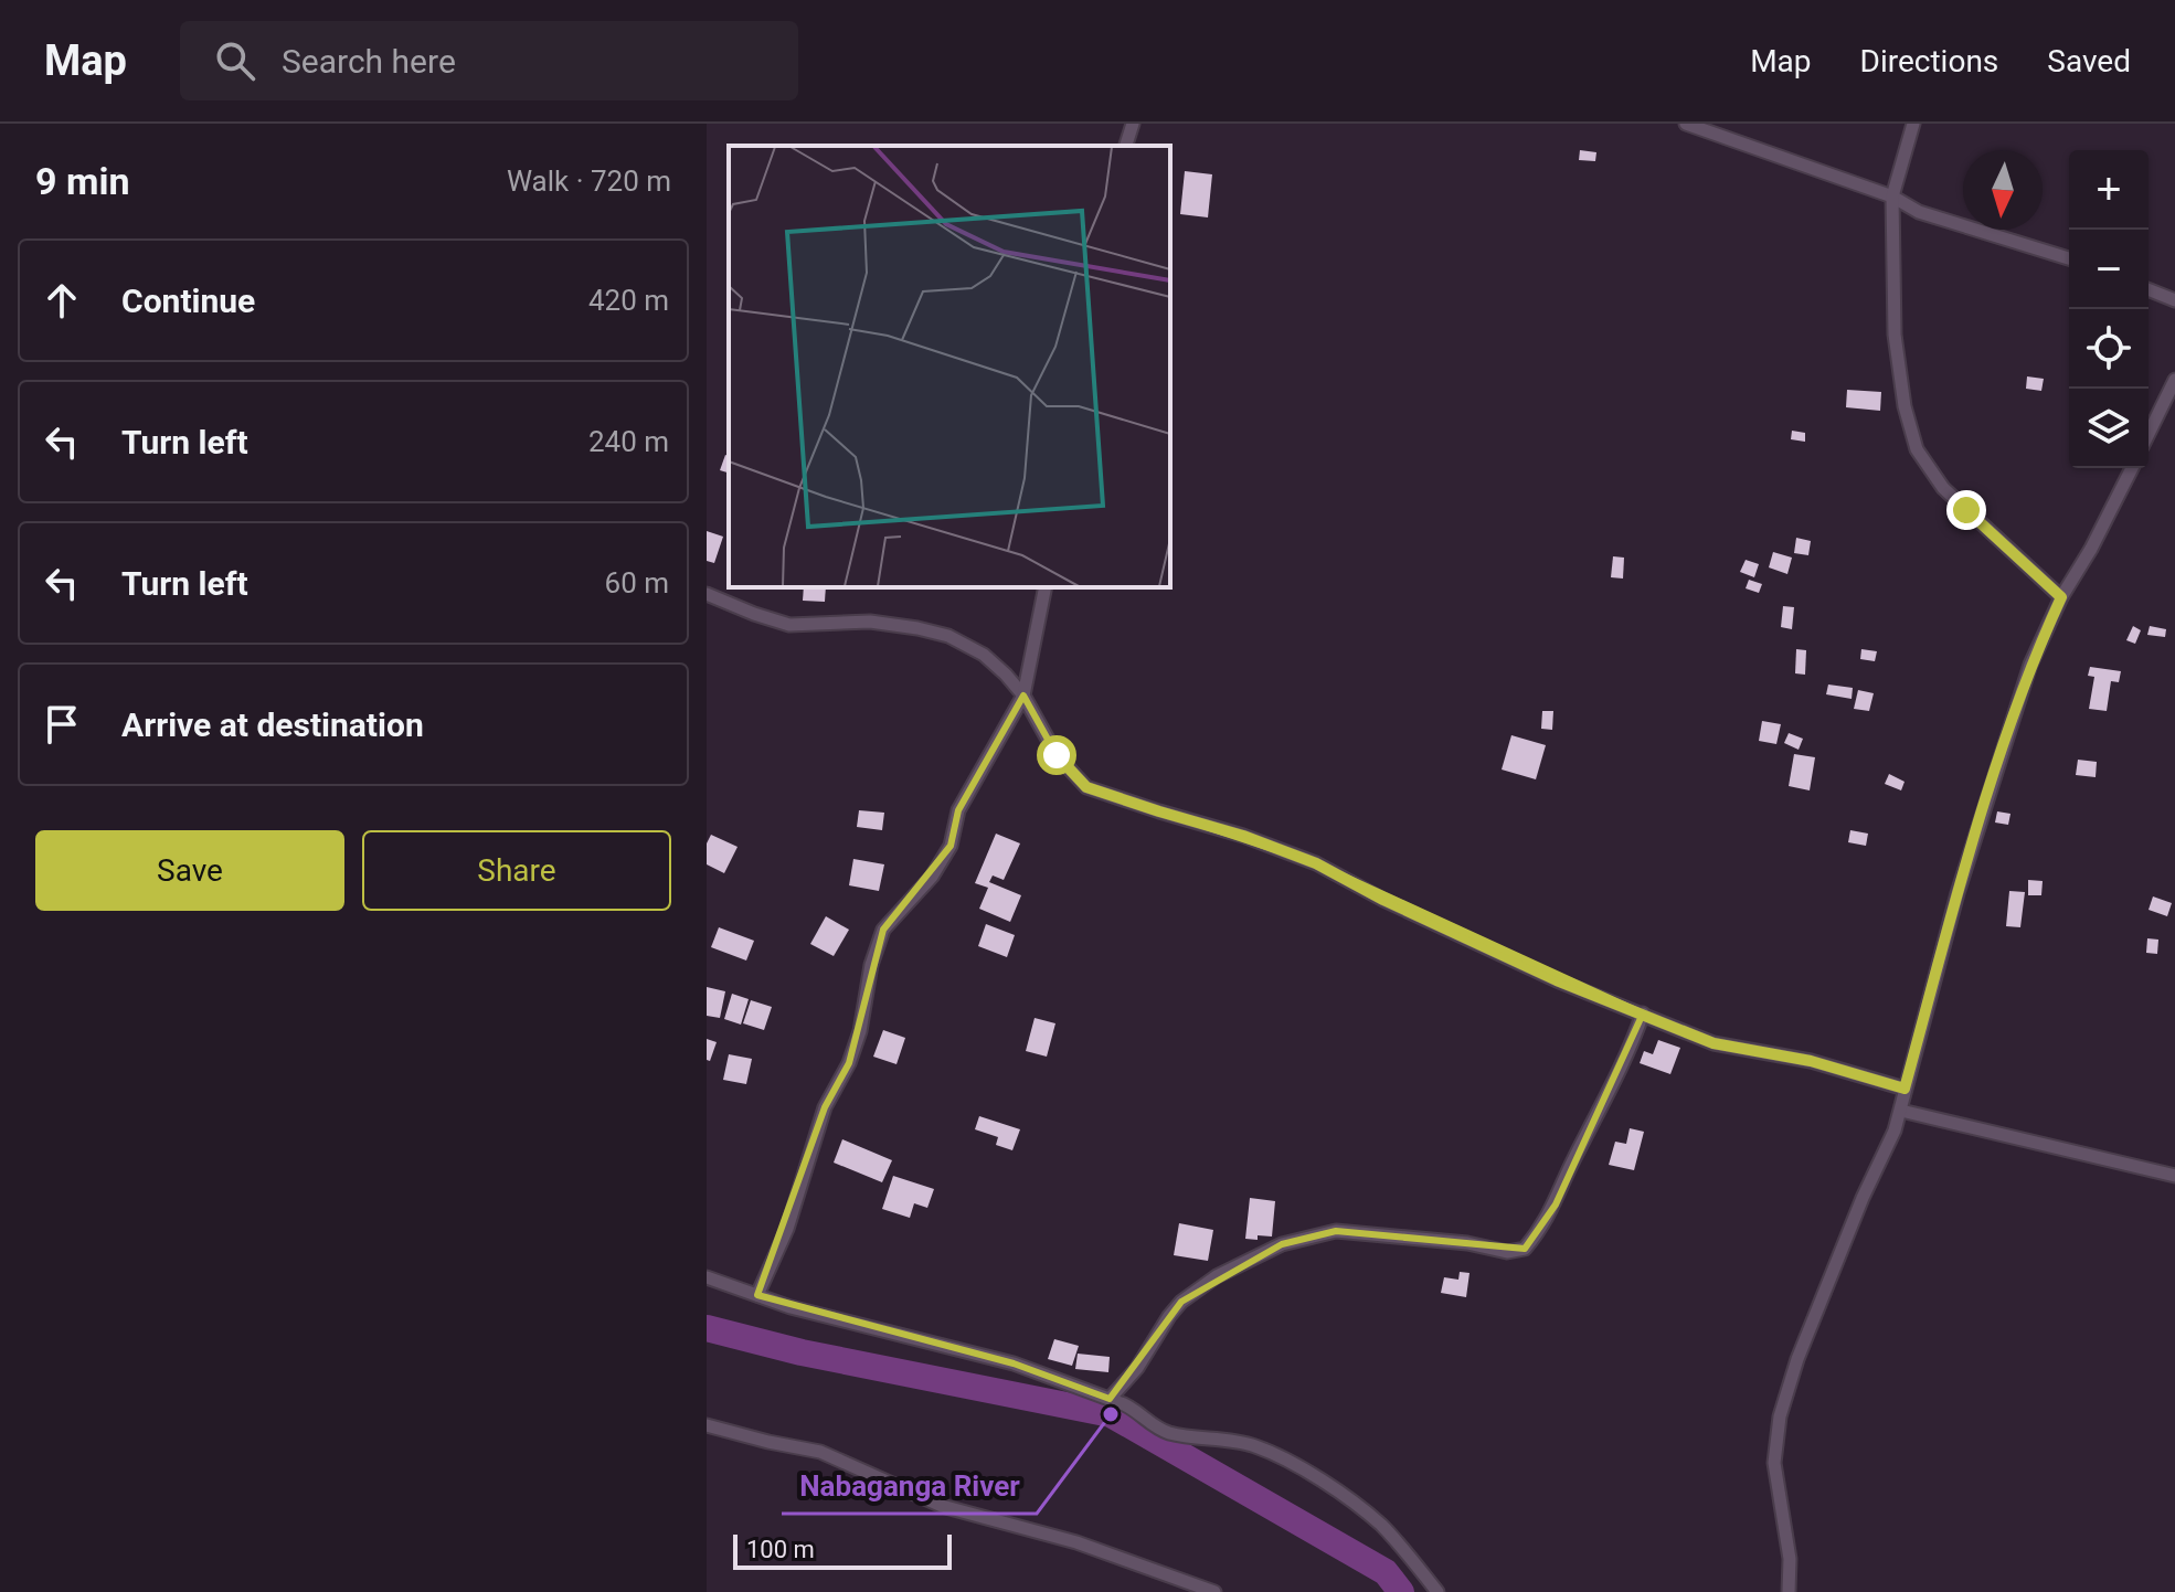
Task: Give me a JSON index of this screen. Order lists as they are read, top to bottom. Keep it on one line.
{"places":["Nabaganga River"],"scale_bar":"100 m","north":"bottom","page":{"header":"Map","search":"Search here","nav":["Map","Directions","Saved"],"heading":["9 min","Walk · 720 m"],"map_buttons":["+","−"],"list":[["Continue","420 m"],["Turn left","240 m"],["Turn left","60 m"],"Arrive at destination"],"buttons":["Save","Share"],"scale":"100 m"}}
